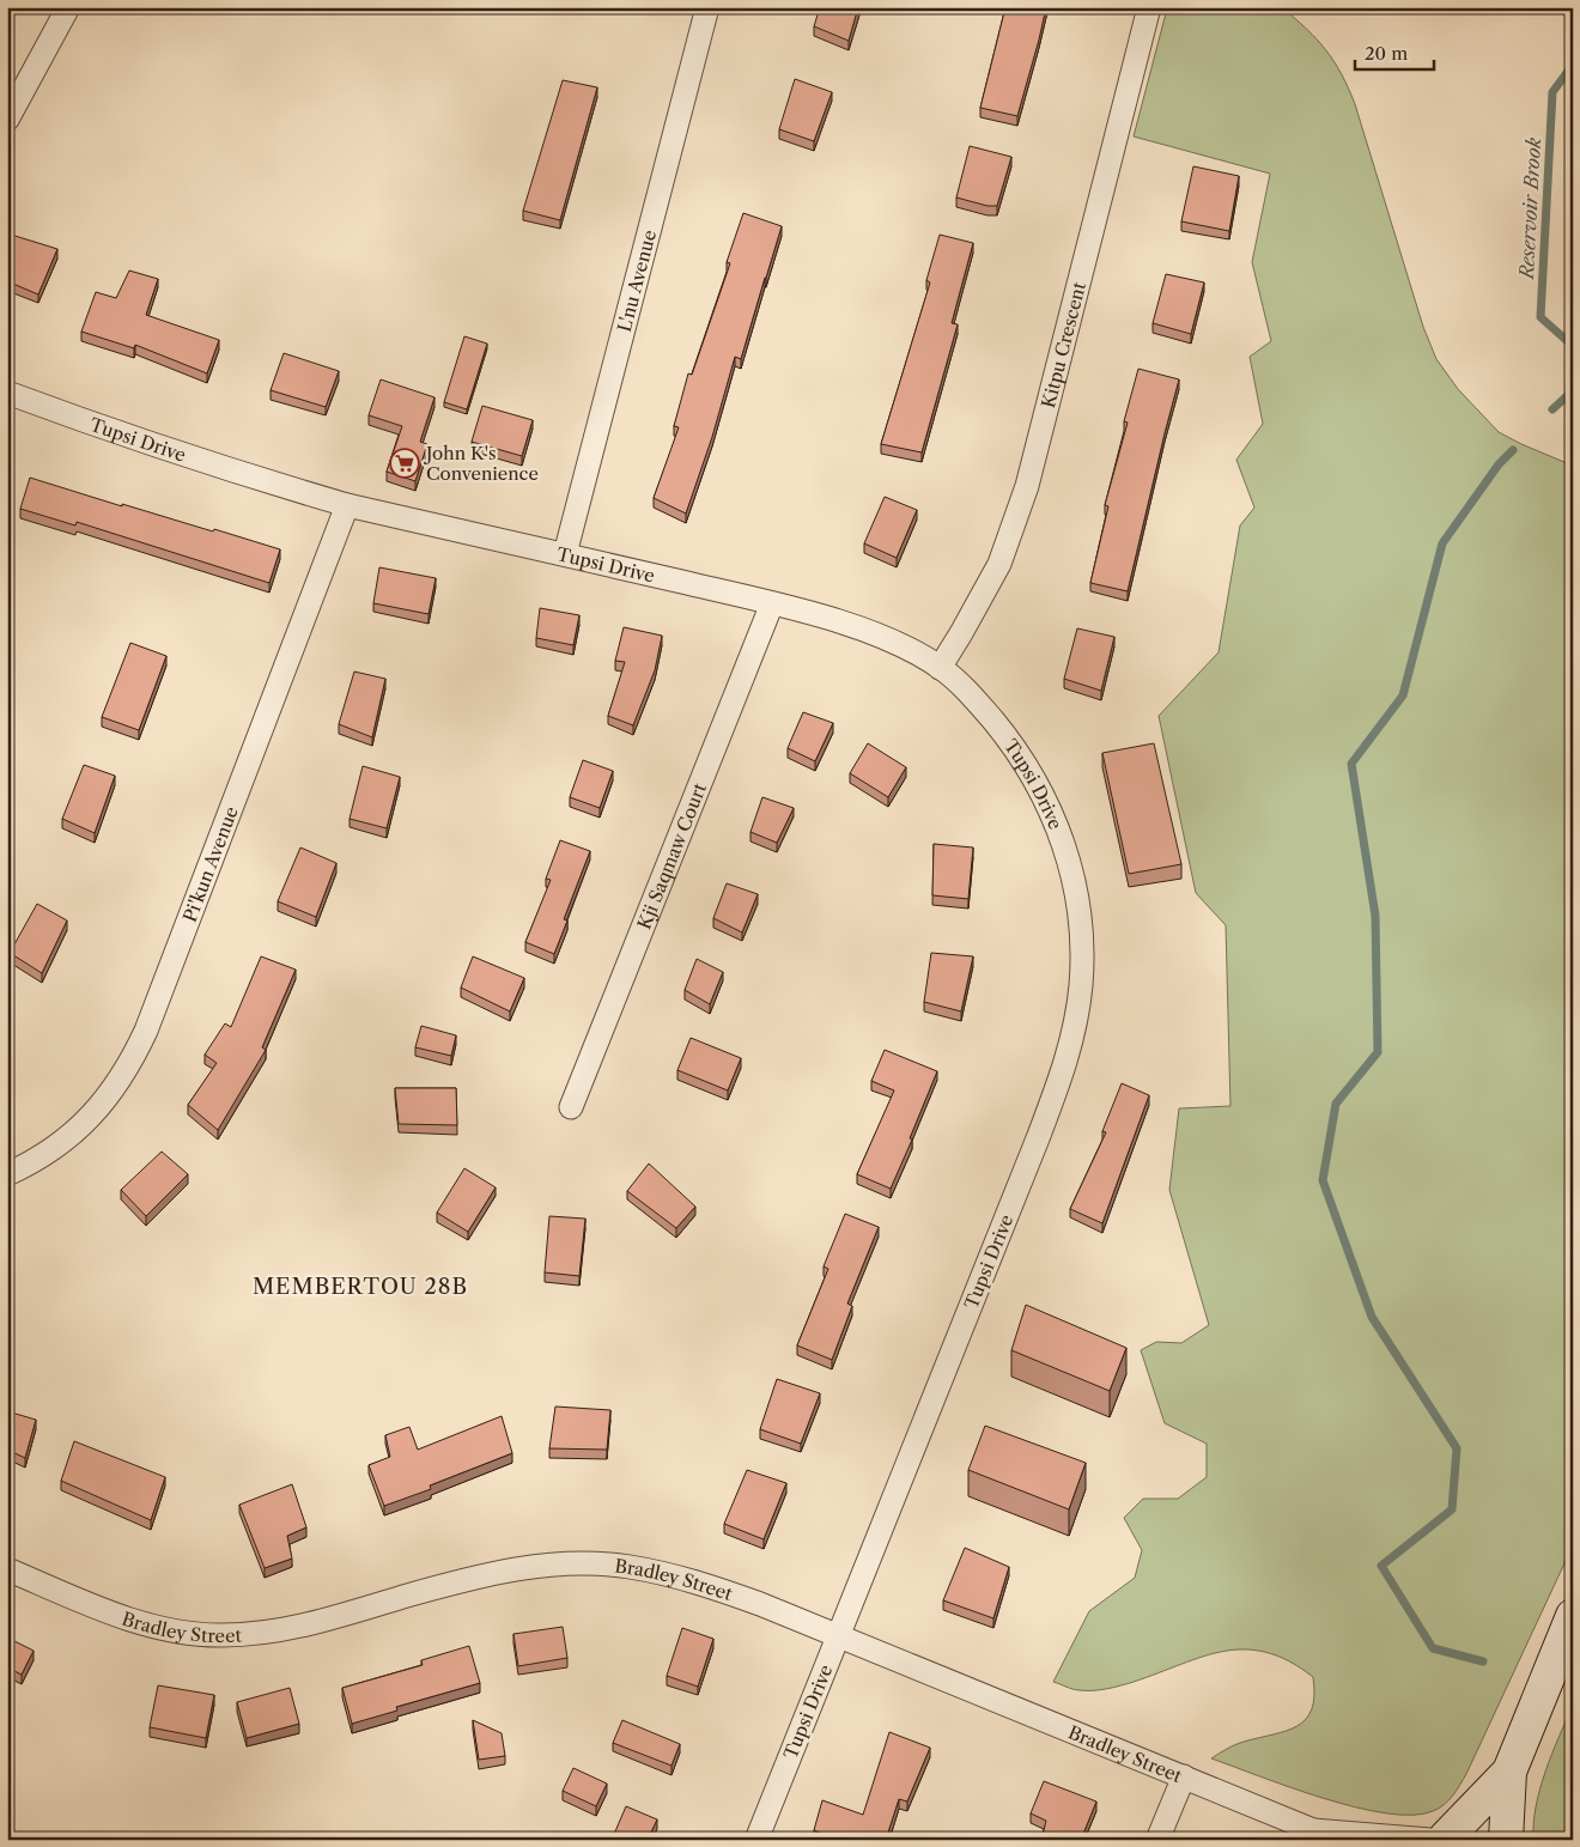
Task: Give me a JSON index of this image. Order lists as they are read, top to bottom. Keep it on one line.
{"streets":{"street":["L'nu Avenue","Kitpu Crescent","Tupsi Drive","Kji Saqmaw Court","Pi'kun Avenue","Bradley Street"]},"crossings":[["L'nu Avenue","Tupsi Drive"],["Kitpu Crescent","Tupsi Drive"],["Tupsi Drive","Kji Saqmaw Court"],["Tupsi Drive","Pi'kun Avenue"],["Tupsi Drive","Bradley Street"]],"districts":["MEMBERTOU 28B"],"water":["Reservoir Brook"],"places":{"supermarket":["John K's Convenience"]},"scale_bar":"20 m"}
